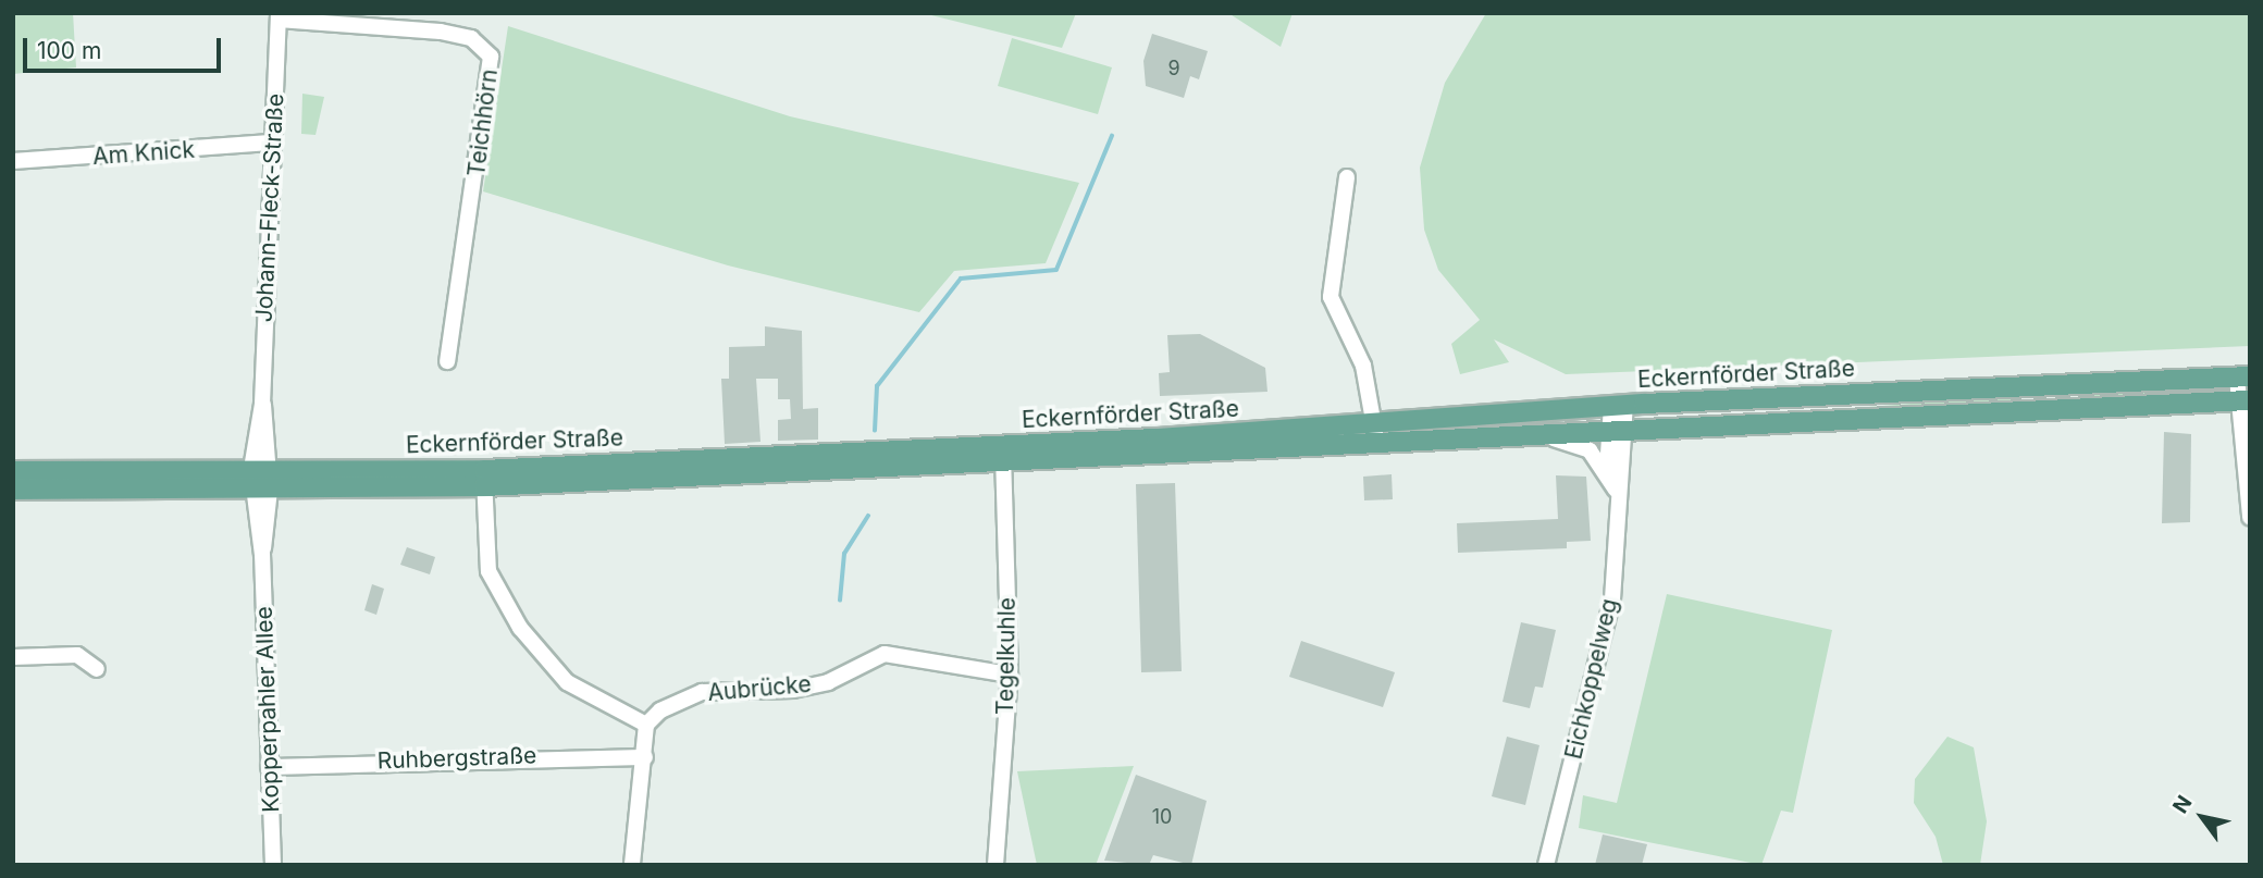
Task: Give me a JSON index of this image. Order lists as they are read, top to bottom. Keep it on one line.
{"streets":{"main road":["Eckernförder Straße"],"street":["Teichhörn","Am Knick","Johann-Fleck-Straße","Tegelkuhle","Eichkoppelweg","Aubrücke","Kopperpahler Allee","Ruhbergstraße"]},"crossings":[["Teichhörn","Johann-Fleck-Straße"],["Am Knick","Johann-Fleck-Straße"],["Johann-Fleck-Straße","Eckernförder Straße"],["Johann-Fleck-Straße","Kopperpahler Allee"],["Eckernförder Straße","Tegelkuhle"],["Eckernförder Straße","Eichkoppelweg"],["Eckernförder Straße","Kopperpahler Allee"],["Tegelkuhle","Aubrücke"],["Kopperpahler Allee","Ruhbergstraße"]],"house_numbers":["9","10"],"scale_bar":"100 m","north":"top left"}
